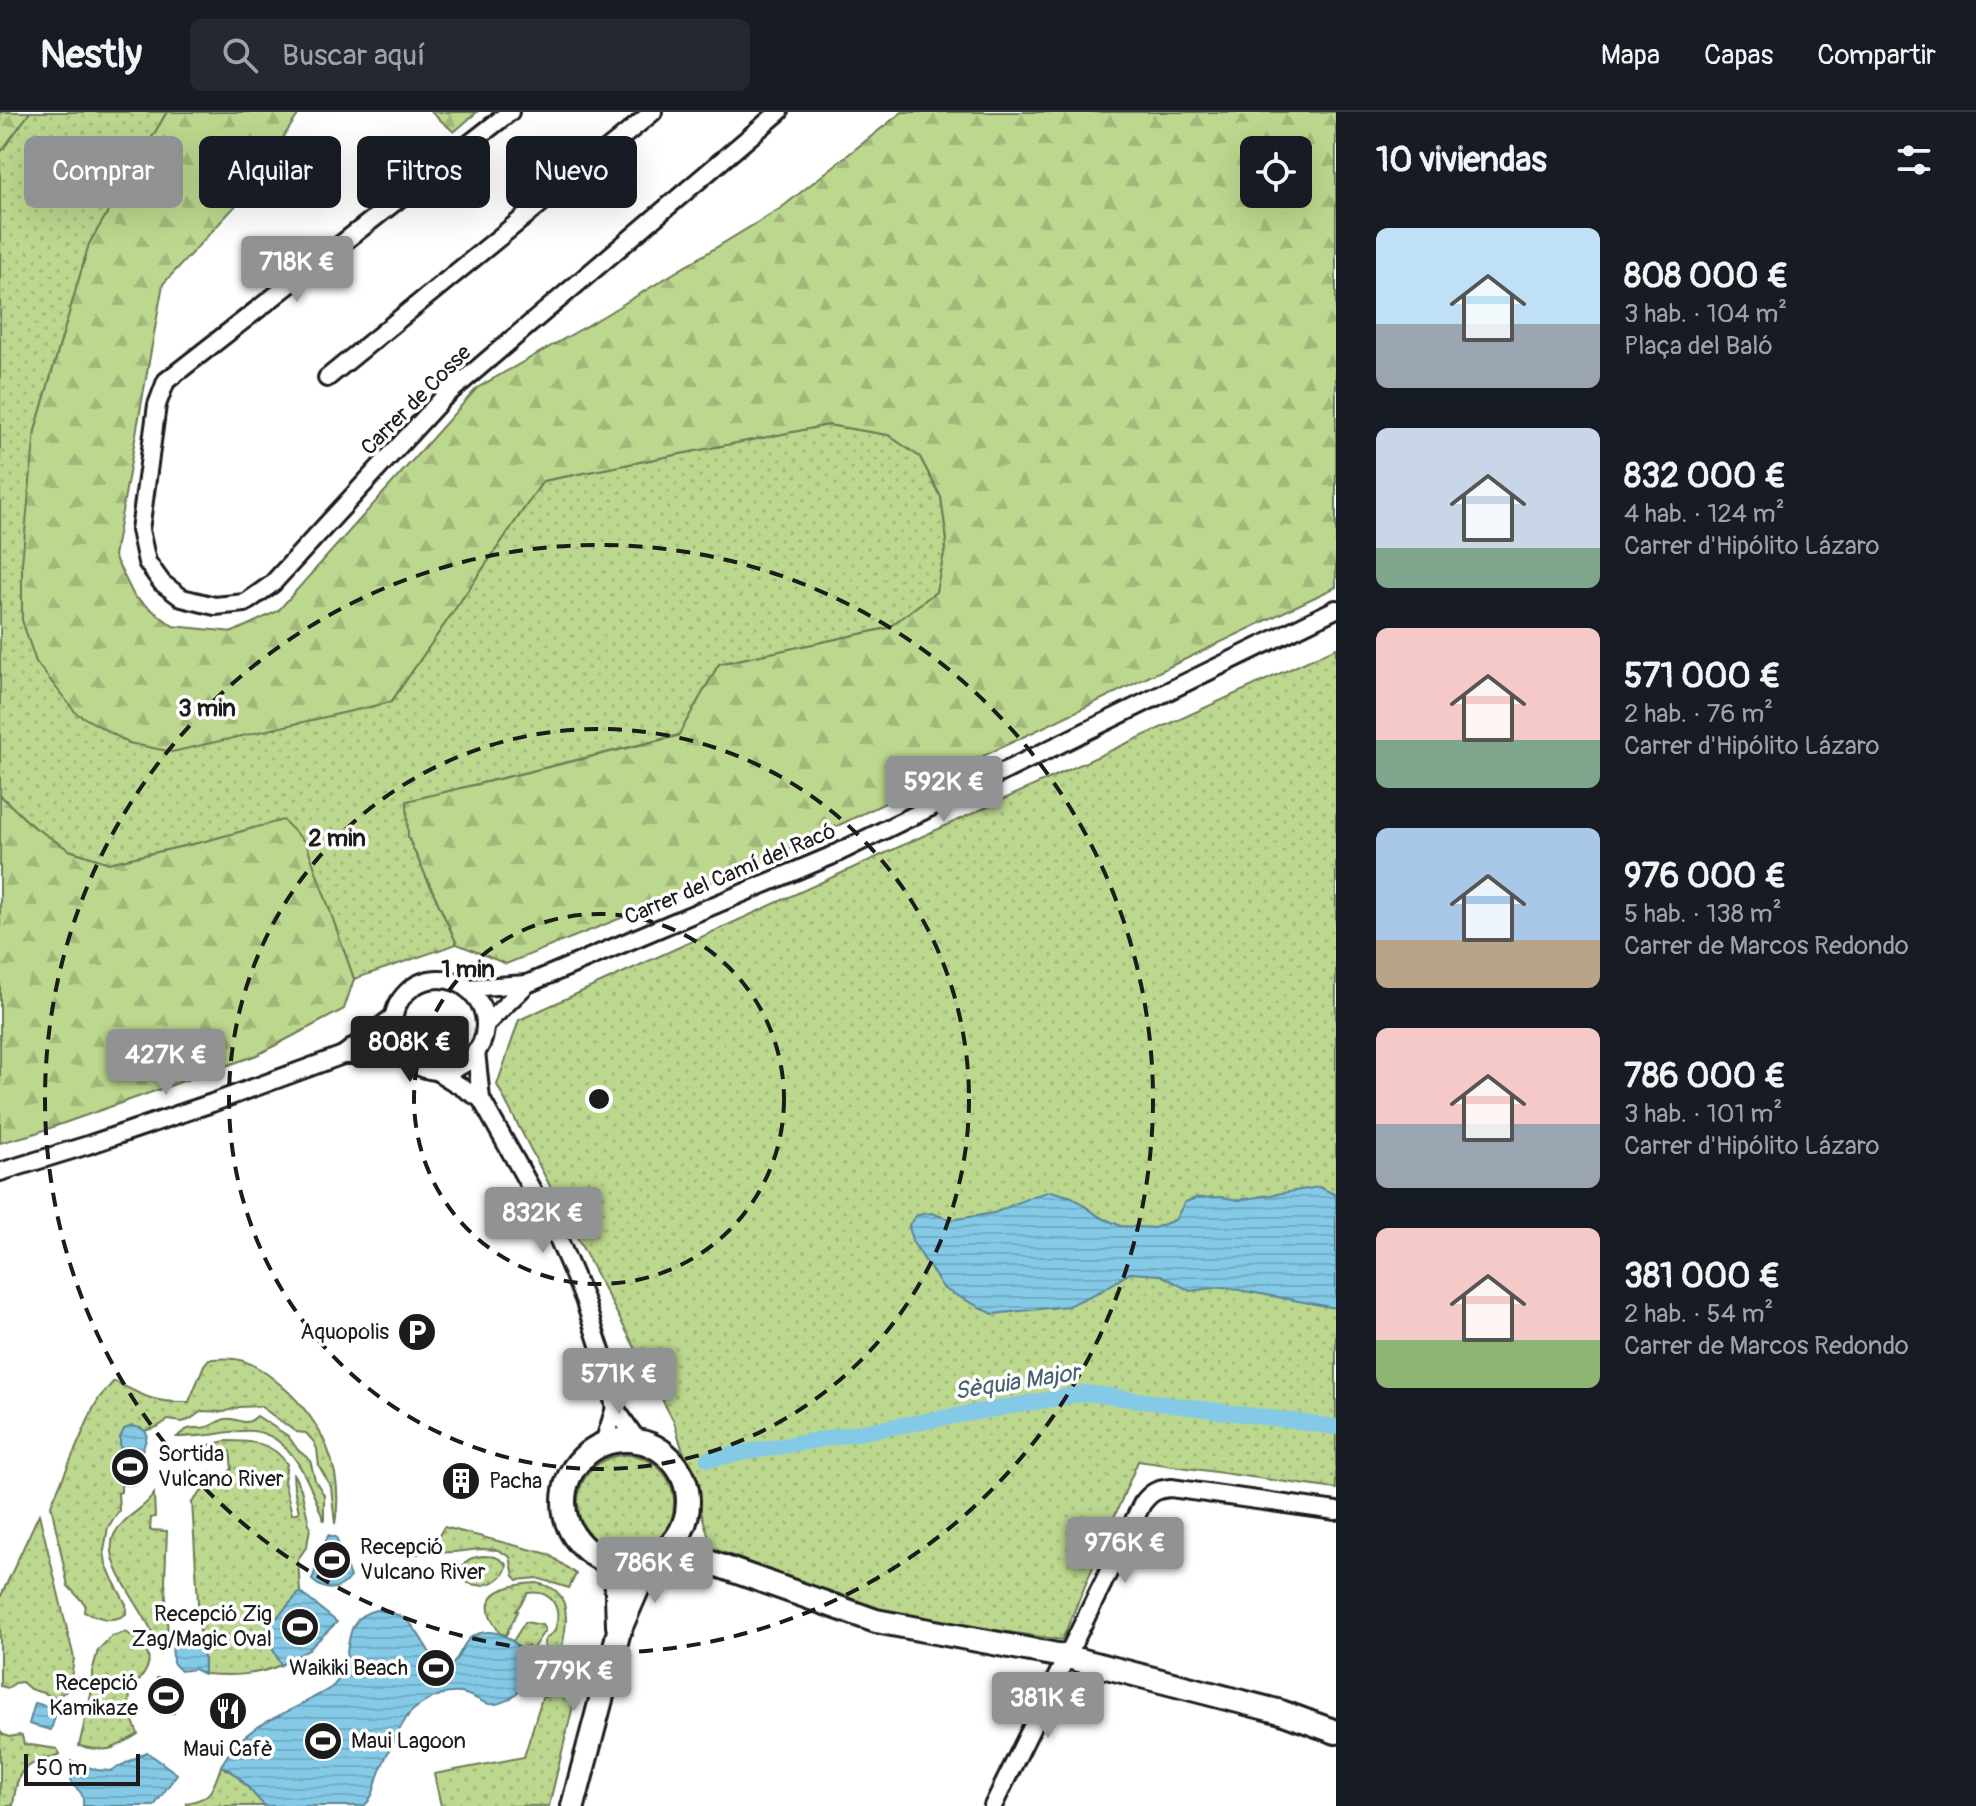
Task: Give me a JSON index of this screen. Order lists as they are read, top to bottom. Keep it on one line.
{"streets":{"street":["Carrer de Cosse","Carrer del Camí del Racó"]},"water":["Sèquia Major"],"places":{"parking":["Aquopolis"],"sports":["Sortida Vulcano River","Recepció Vulcano River","Recepció Zig Zag/Magic Oval","Waikiki Beach","Recepció Kamikaze","Maui Lagoon"],"building":["Pacha"],"restaurant":["Maui Cafè"]},"scale_bar":"50 m","page":{"header":"Nestly","search":"Buscar aquí","nav":["Mapa","Capas","Compartir"],"heading":"10 viviendas","chip":["Comprar","Alquilar","Filtros","Nuevo"],"list":[{"name":"808 000 €","note":"3 hab. · 104 m² · Plaça del Baló"},{"name":"832 000 €","note":"4 hab. · 124 m² · Carrer d'Hipólito Lázaro"},{"name":"571 000 €","note":"2 hab. · 76 m² · Carrer d'Hipólito Lázaro"},{"name":"976 000 €","note":"5 hab. · 138 m² · Carrer de Marcos Redondo"},{"name":"786 000 €","note":"3 hab. · 101 m² · Carrer d'Hipólito Lázaro"},{"name":"381 000 €","note":"2 hab. · 54 m² · Carrer de Marcos Redondo"}],"price":["718K €","592K €","808K €","427K €","832K €","571K €","976K €","786K €","779K €","381K €"],"scale":"50 m"},"rings":["3 min","2 min","1 min"]}
